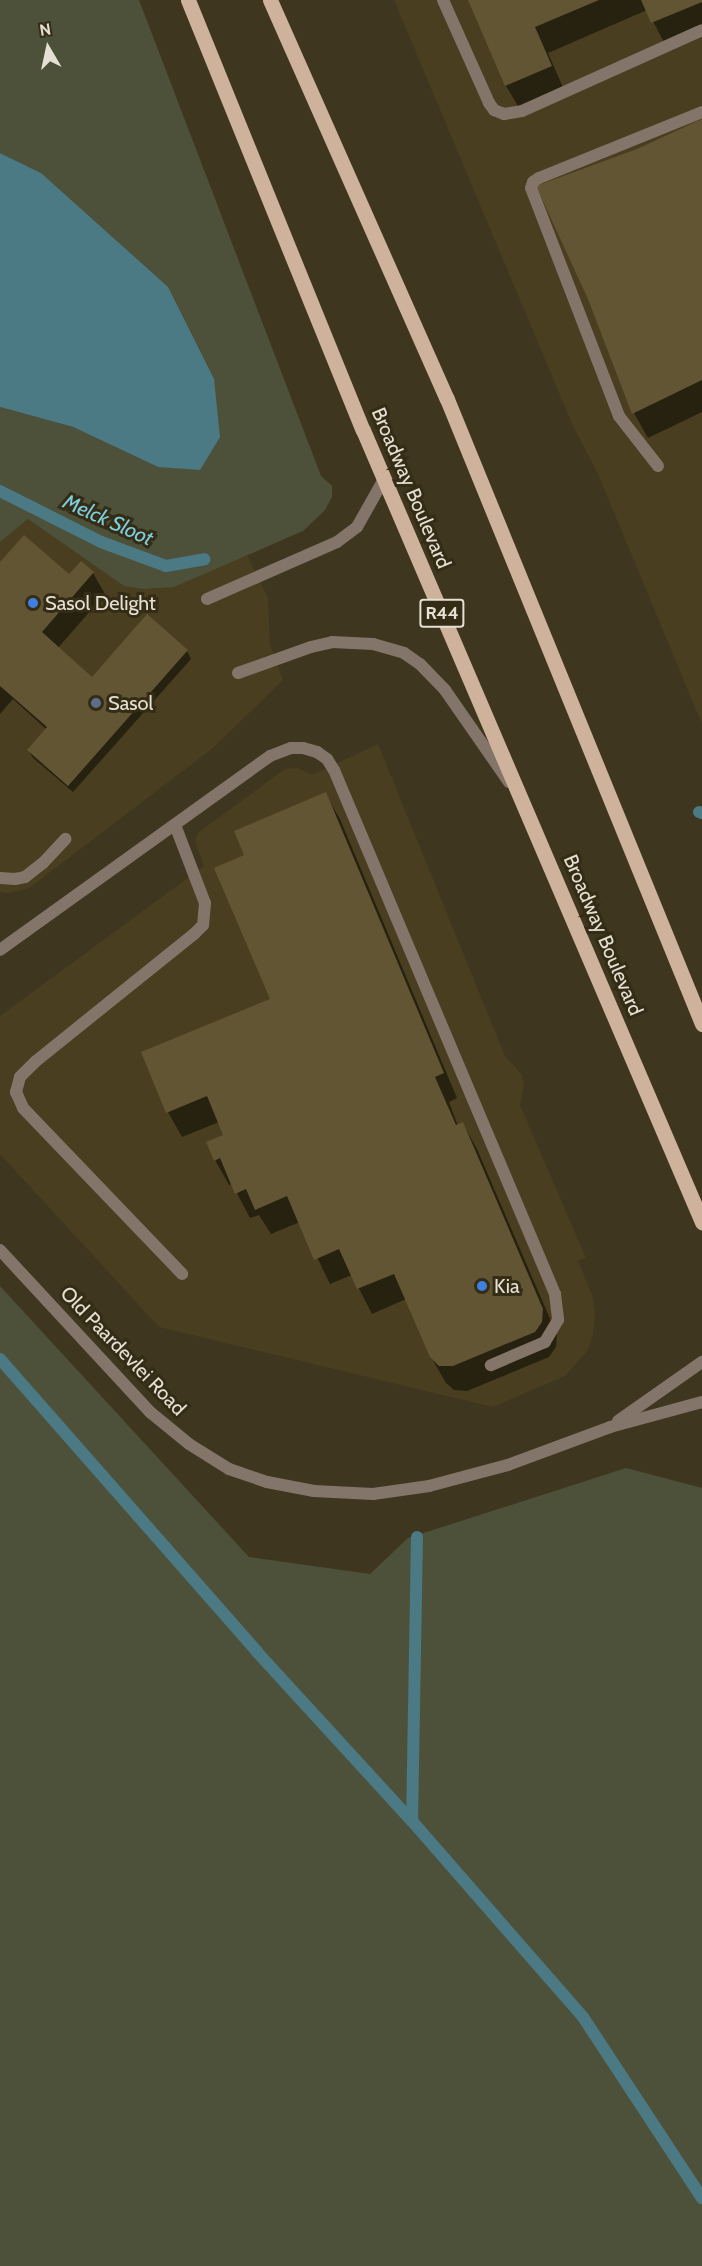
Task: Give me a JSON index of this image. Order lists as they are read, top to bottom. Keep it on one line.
{"streets":{"main road":["Broadway Boulevard","R44"],"street":["Old Paardevlei Road"]},"water":["Melck Sloot"],"places":["Sasol Delight","Sasol","Kia"],"north":"top"}
